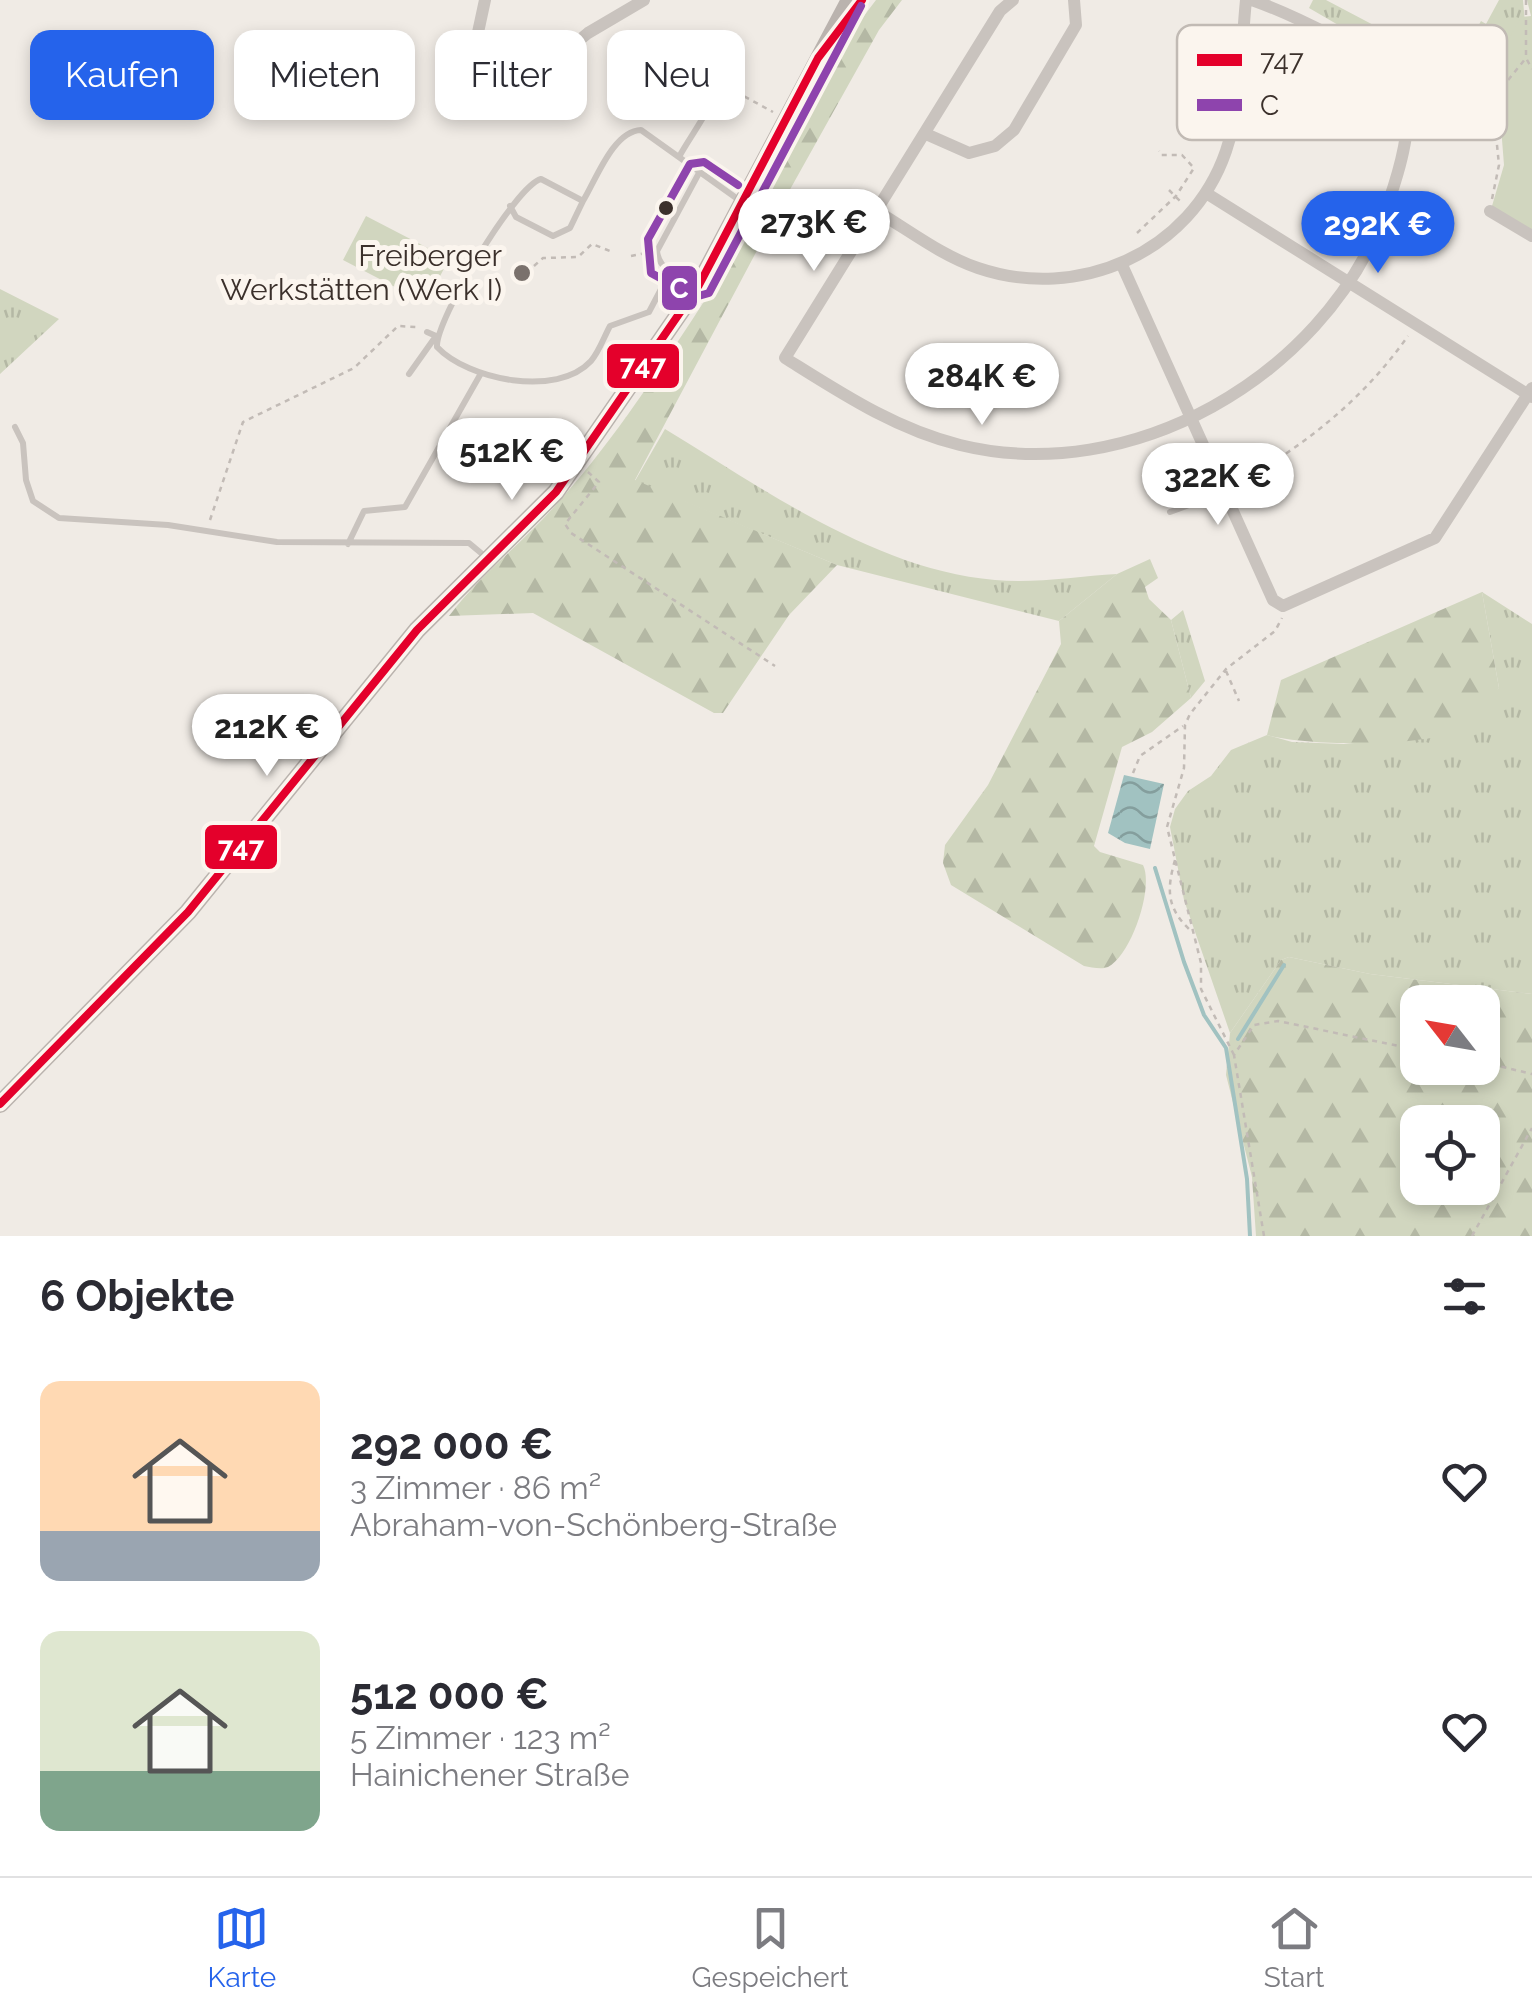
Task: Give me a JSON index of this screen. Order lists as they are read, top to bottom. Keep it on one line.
{"places":["Freiberger Werkstätten (Werk I)"],"lines":["transit line 747","transit line C"],"legend":["747","C"],"north":"top left","page":{"chip":["Kaufen","Mieten","Filter","Neu"],"price":["273K €","292K €","284K €","512K €","322K €","212K €"],"heading":"6 Objekte","list":[{"name":"292 000 €","note":"3 Zimmer · 86 m² · Abraham-von-Schönberg-Straße"},{"name":"512 000 €","note":"5 Zimmer · 123 m² · Hainichener Straße"}],"tabs":["Karte","Gespeichert","Start"]}}
